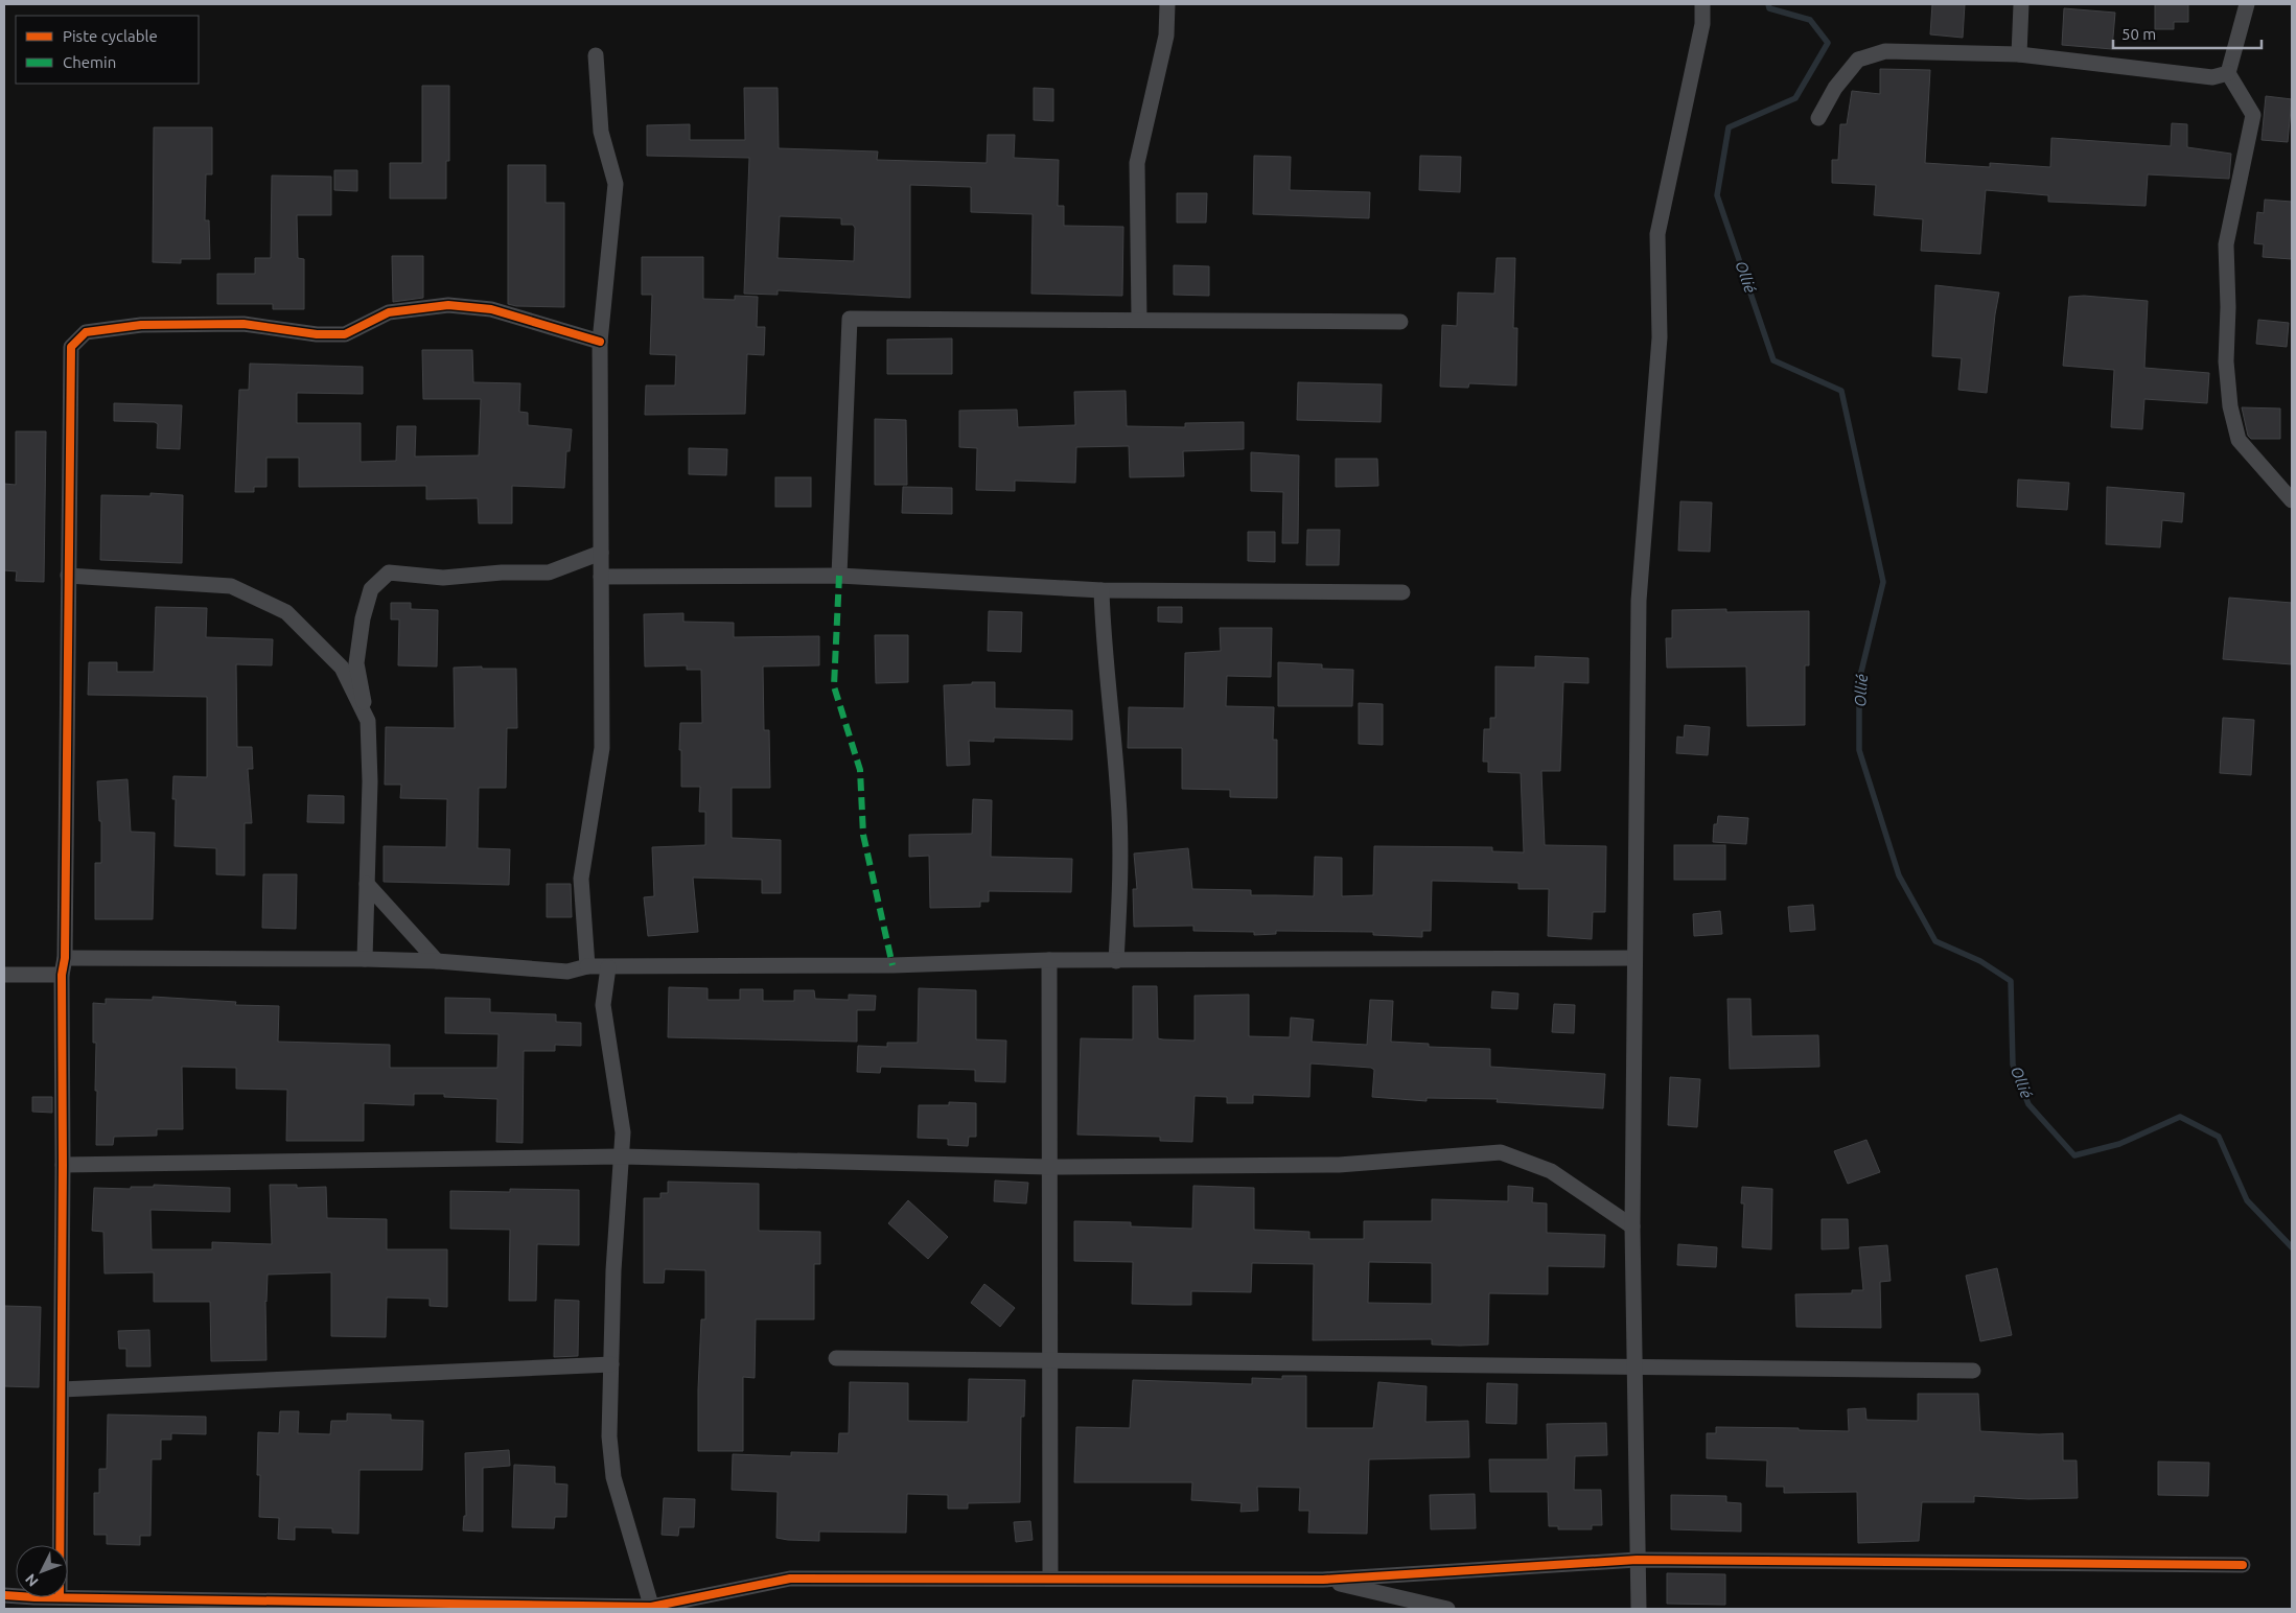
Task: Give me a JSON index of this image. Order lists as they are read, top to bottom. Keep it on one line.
{"water":["Ollié"],"legend":["Piste cyclable","Chemin"],"scale_bar":"50 m","north":"bottom left"}
